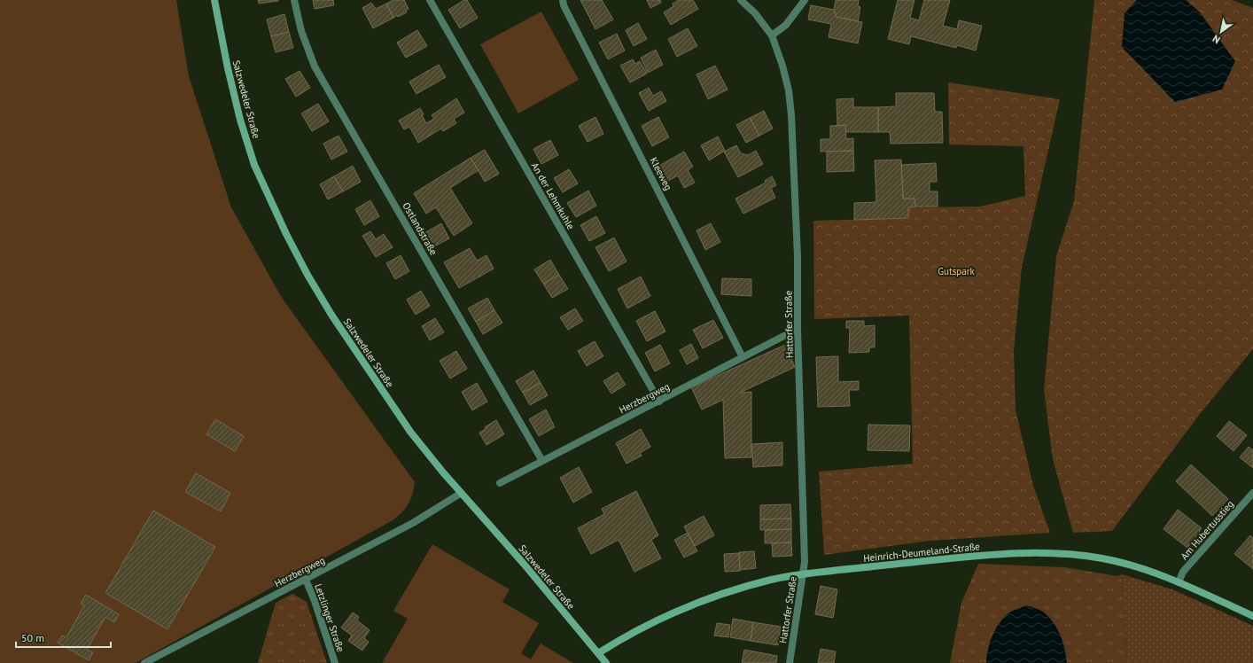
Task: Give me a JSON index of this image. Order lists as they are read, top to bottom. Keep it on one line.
{"streets":{"street":["Salzwedeler Straße","Kleeweg","An der Lehmkuhle","Ostlandstraße","Hattorfer Straße","Herzbergweg","Am Hubertusstieg","Heinrich-Deumeland-Straße","Letzlinger Straße"]},"crossings":[["Salzwedeler Straße","Herzbergweg"],["Salzwedeler Straße","Heinrich-Deumeland-Straße"],["Kleeweg","Herzbergweg"],["An der Lehmkuhle","Herzbergweg"],["Ostlandstraße","Herzbergweg"],["Hattorfer Straße","Herzbergweg"],["Hattorfer Straße","Heinrich-Deumeland-Straße"],["Herzbergweg","Letzlinger Straße"],["Am Hubertusstieg","Heinrich-Deumeland-Straße"]],"parks":["Gutspark"],"scale_bar":"50 m","north":"bottom left"}
